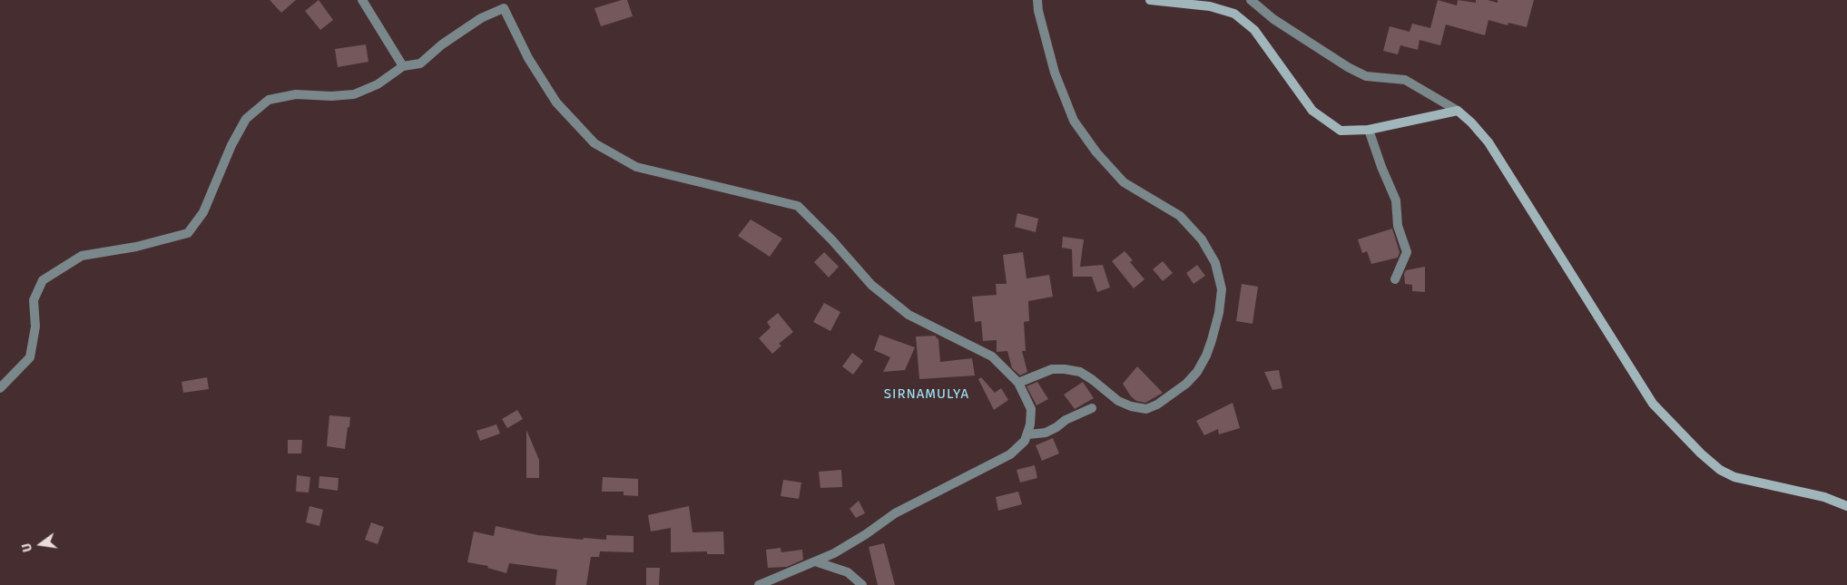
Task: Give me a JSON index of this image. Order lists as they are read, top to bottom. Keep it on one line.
{"districts":["SIRNAMULYA"],"north":"left"}
